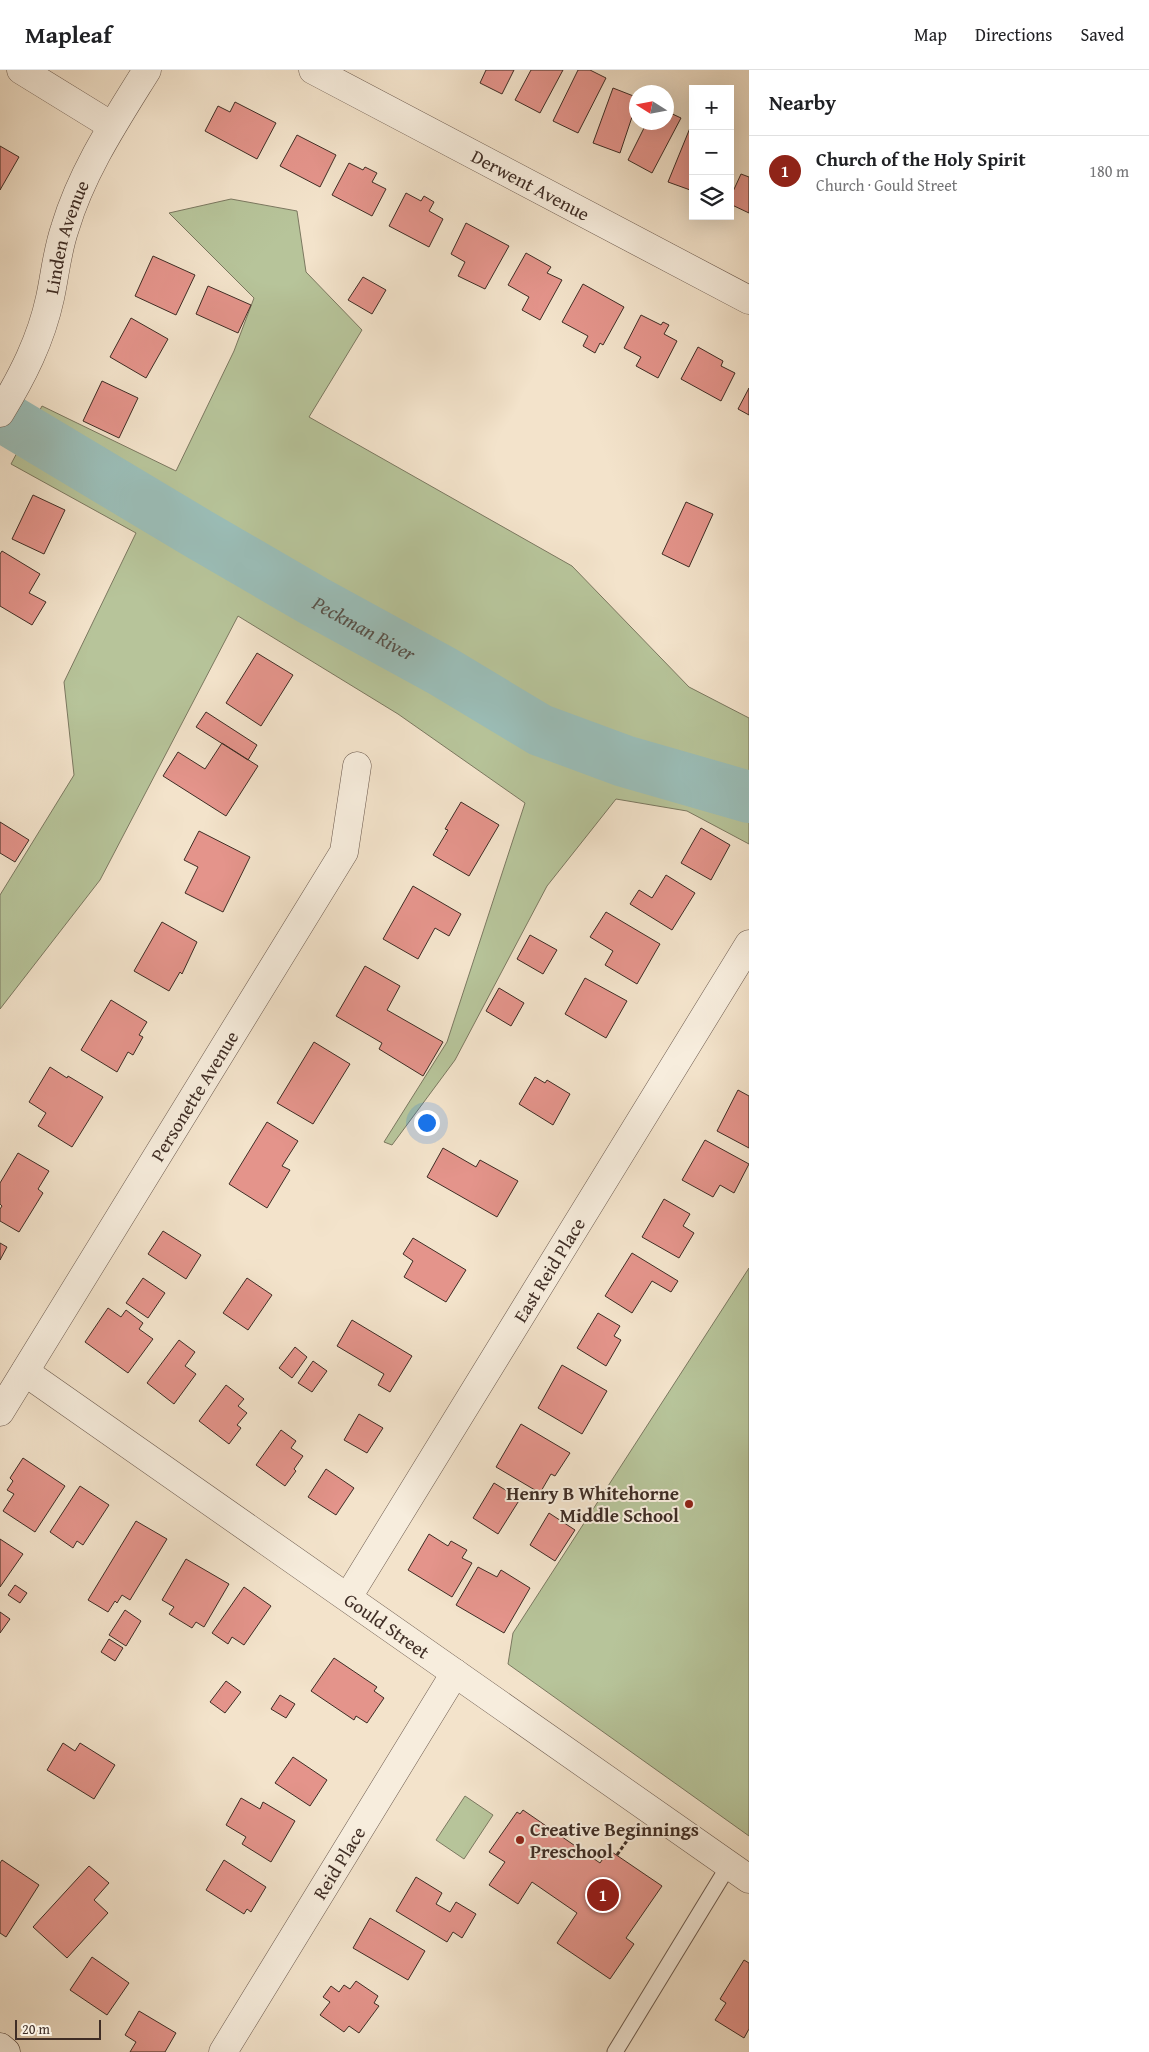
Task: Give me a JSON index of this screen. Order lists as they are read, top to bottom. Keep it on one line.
{"streets":{"street":["Derwent Avenue","Linden Avenue","Personette Avenue","East Reid Place","Gould Street","Reid Place"]},"crossings":[["Personette Avenue","Gould Street"],["East Reid Place","Gould Street"],["Gould Street","Reid Place"]],"water":["Peckman River"],"places":["Henry B Whitehorne Middle School","Creative Beginnings Preschool"],"scale_bar":"20 m","north":"left","page":{"header":"Mapleaf","nav":["Map","Directions","Saved"],"heading":"Nearby","map_buttons":["+","−"],"list":[{"mark":"1","name":"Church of the Holy Spirit","note":"Church · Gould Street","value":"180 m"}],"pins":"1","scale":"20 m"}}
